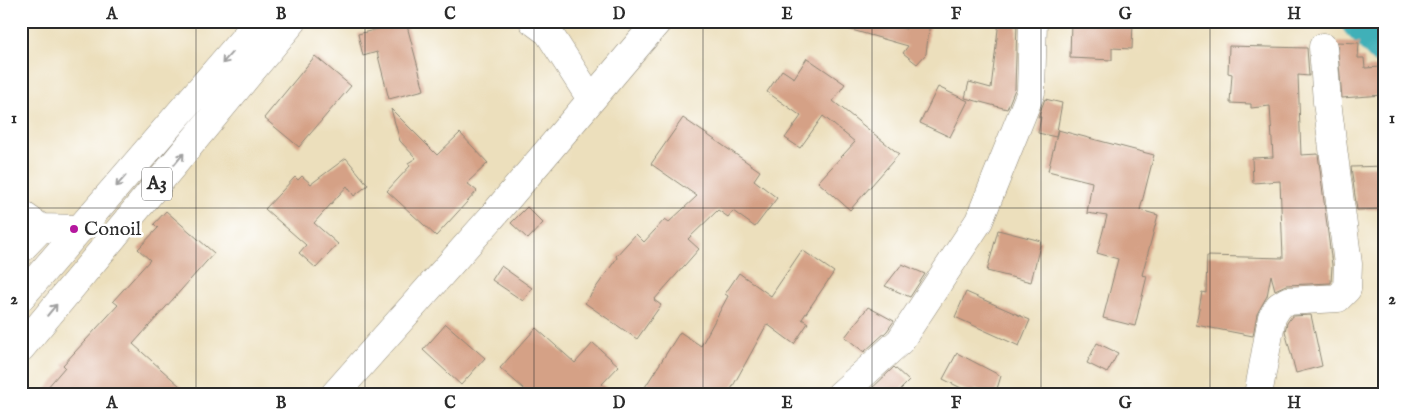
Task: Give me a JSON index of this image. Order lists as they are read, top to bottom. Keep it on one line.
{"streets":{"main road":["A3"]},"places":["Conoil"],"grid":{"columns":["A","B","C","D","E","F","G","H"],"rows":["1","2"]}}
